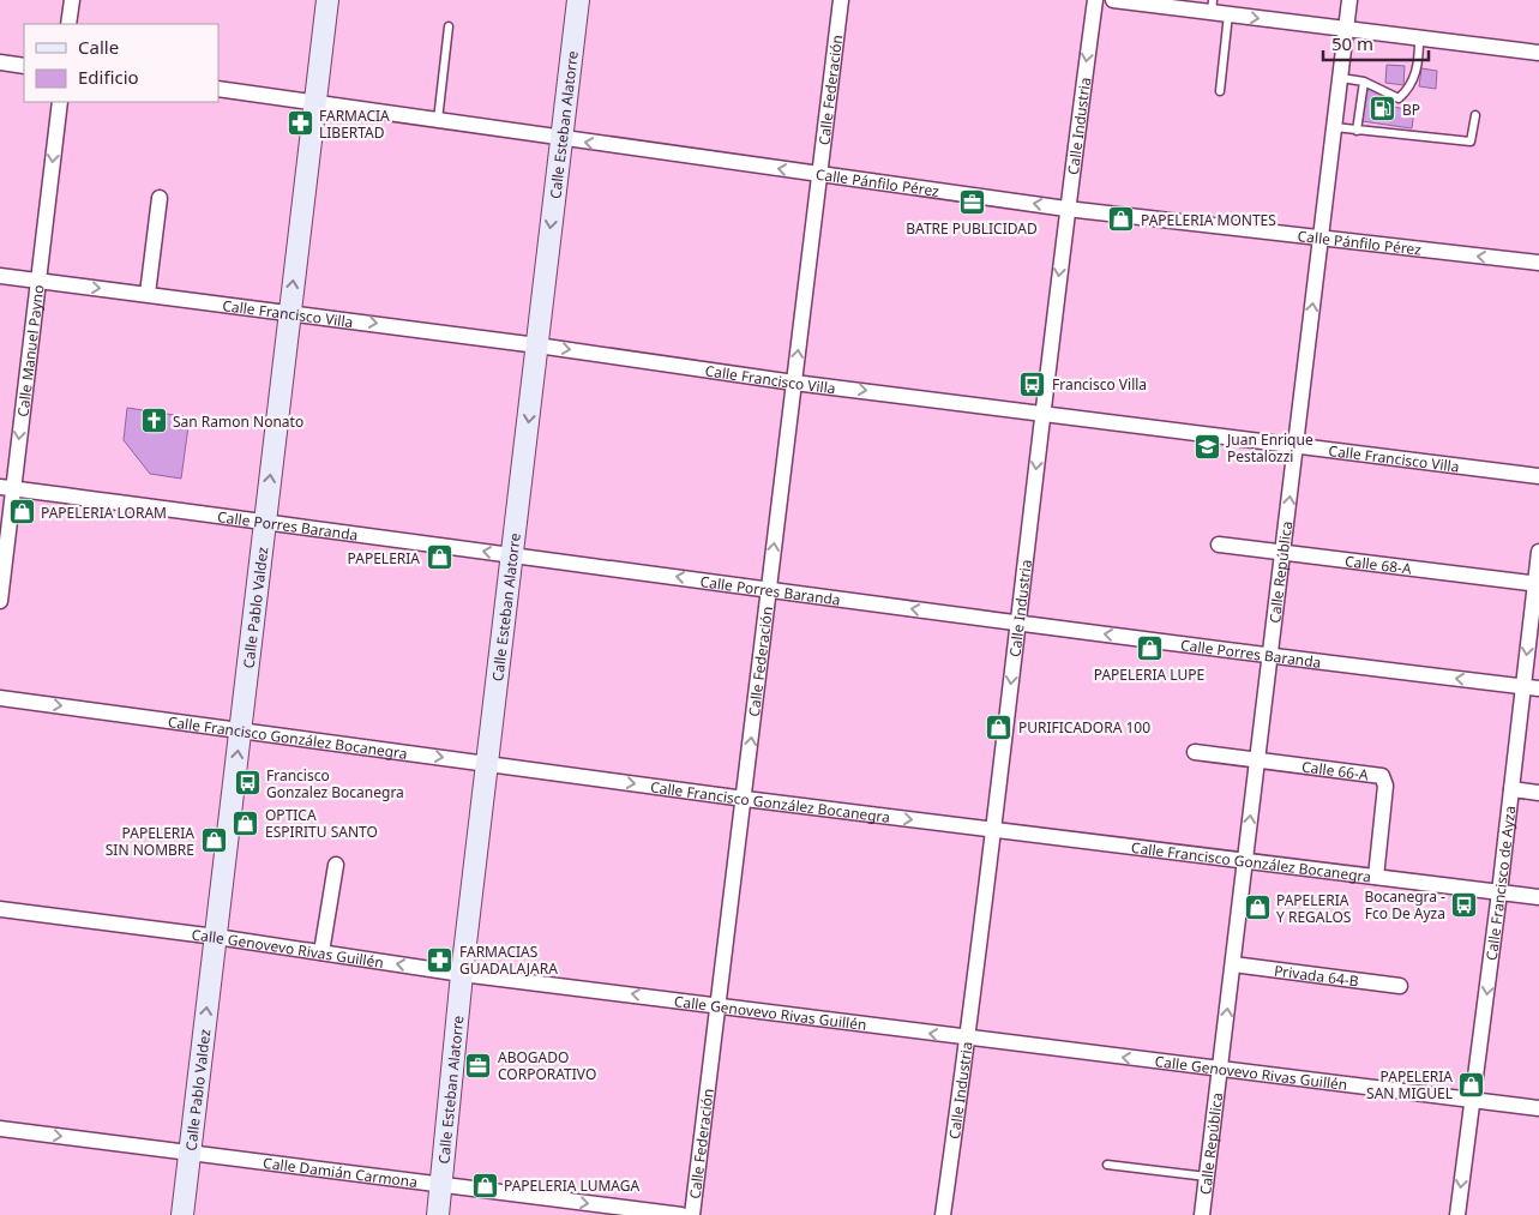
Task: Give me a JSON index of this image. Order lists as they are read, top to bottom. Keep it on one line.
{"streets":{"street":["Calle Federación","Calle Esteban Alatorre","Calle Industria","Calle Pánfilo Pérez","Calle Francisco Villa","Calle Manuel Payno","Calle Porres Baranda","Calle 68-A","Calle República","Calle Pablo Valdez","Calle Francisco González Bocanegra","Calle 66-A","Calle Francisco de Ayza","Calle Genovevo Rivas Guillén","Privada 64-B","Calle Damián Carmona"]},"crossings":[["Calle Federación","Calle Pánfilo Pérez"],["Calle Federación","Calle Francisco Villa"],["Calle Federación","Calle Porres Baranda"],["Calle Federación","Calle Francisco González Bocanegra"],["Calle Federación","Calle Genovevo Rivas Guillén"],["Calle Esteban Alatorre","Calle Pánfilo Pérez"],["Calle Esteban Alatorre","Calle Francisco Villa"],["Calle Esteban Alatorre","Calle Porres Baranda"],["Calle Esteban Alatorre","Calle Francisco González Bocanegra"],["Calle Esteban Alatorre","Calle Genovevo Rivas Guillén"],["Calle Esteban Alatorre","Calle Damián Carmona"],["Calle Industria","Calle Pánfilo Pérez"],["Calle Industria","Calle Francisco Villa"],["Calle Industria","Calle Porres Baranda"],["Calle Industria","Calle Francisco González Bocanegra"],["Calle Industria","Calle Genovevo Rivas Guillén"],["Calle Pánfilo Pérez","Calle República"],["Calle Pánfilo Pérez","Calle Pablo Valdez"],["Calle Francisco Villa","Calle Manuel Payno"],["Calle Francisco Villa","Calle República"],["Calle Francisco Villa","Calle Pablo Valdez"],["Calle Manuel Payno","Calle Porres Baranda"],["Calle Porres Baranda","Calle República"],["Calle Porres Baranda","Calle Pablo Valdez"],["Calle Porres Baranda","Calle Francisco de Ayza"],["Calle 68-A","Calle República"],["Calle 68-A","Calle Francisco de Ayza"],["Calle República","Calle Francisco González Bocanegra"],["Calle República","Calle 66-A"],["Calle República","Calle Genovevo Rivas Guillén"],["Calle República","Privada 64-B"],["Calle Pablo Valdez","Calle Francisco González Bocanegra"],["Calle Pablo Valdez","Calle Genovevo Rivas Guillén"],["Calle Pablo Valdez","Calle Damián Carmona"],["Calle Francisco González Bocanegra","Calle 66-A"],["Calle Francisco González Bocanegra","Calle Francisco de Ayza"],["Calle Francisco de Ayza","Calle Genovevo Rivas Guillén"]],"one_way":["Calle Federación","Calle Industria","Calle Pánfilo Pérez","Calle Francisco Villa","Calle Manuel Payno","Calle Porres Baranda","Calle República","Calle Pablo Valdez","Calle Francisco González Bocanegra","Calle Francisco de Ayza","Calle Genovevo Rivas Guillén","Calle Damián Carmona"],"places":{"fuel station":["BP"],"pharmacy":["FARMACIA LIBERTAD","FARMACIAS GUADALAJARA"],"office":["BATRE PUBLICIDAD","ABOGADO CORPORATIVO"],"shop":["PAPELERIA MONTES","PAPELERIA LORAM","PAPELERIA","PAPELERIA LUPE","PURIFICADORA 100","OPTICA ESPIRITU SANTO","PAPELERIA SIN NOMBRE","PAPELERIA Y REGALOS","PAPELERIA SAN MIGUEL","PAPELERIA LUMAGA"],"bus stop":["Francisco Villa","Francisco Gonzalez Bocanegra","Bocanegra - Fco De Ayza"],"church":["San Ramon Nonato"],"school or university":["Juan Enrique Pestalozzi"]},"legend":["Calle","Edificio"],"scale_bar":"50 m"}
